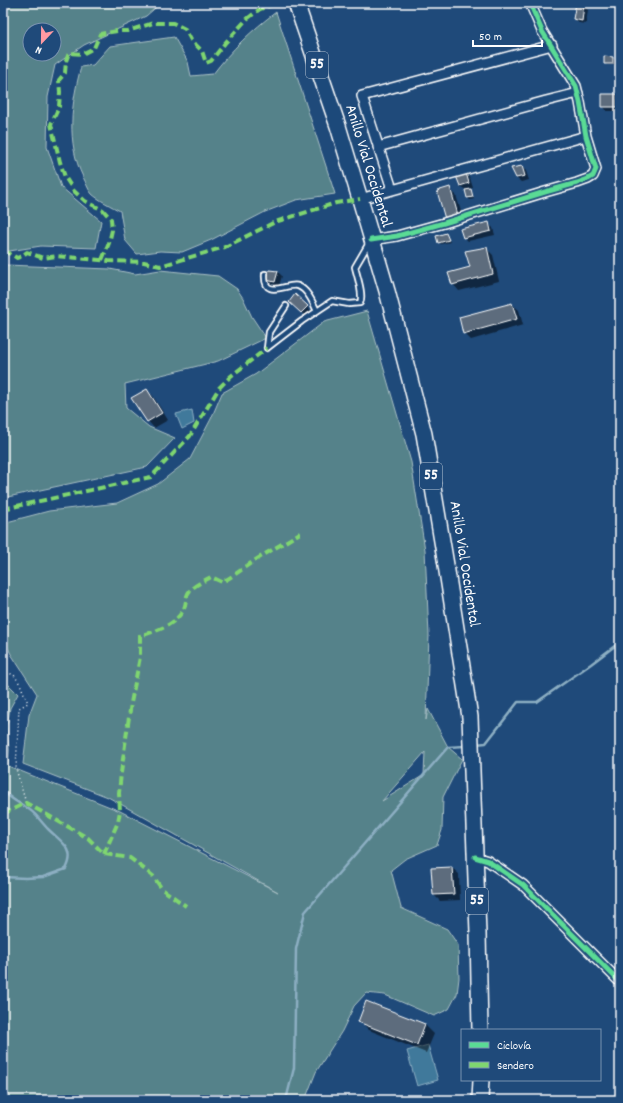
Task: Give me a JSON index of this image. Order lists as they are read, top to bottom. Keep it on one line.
{"streets":{"highway":["55","Anillo Vial Occidental"]},"legend":["Ciclovía","Sendero"],"scale_bar":"50 m","north":"bottom"}
